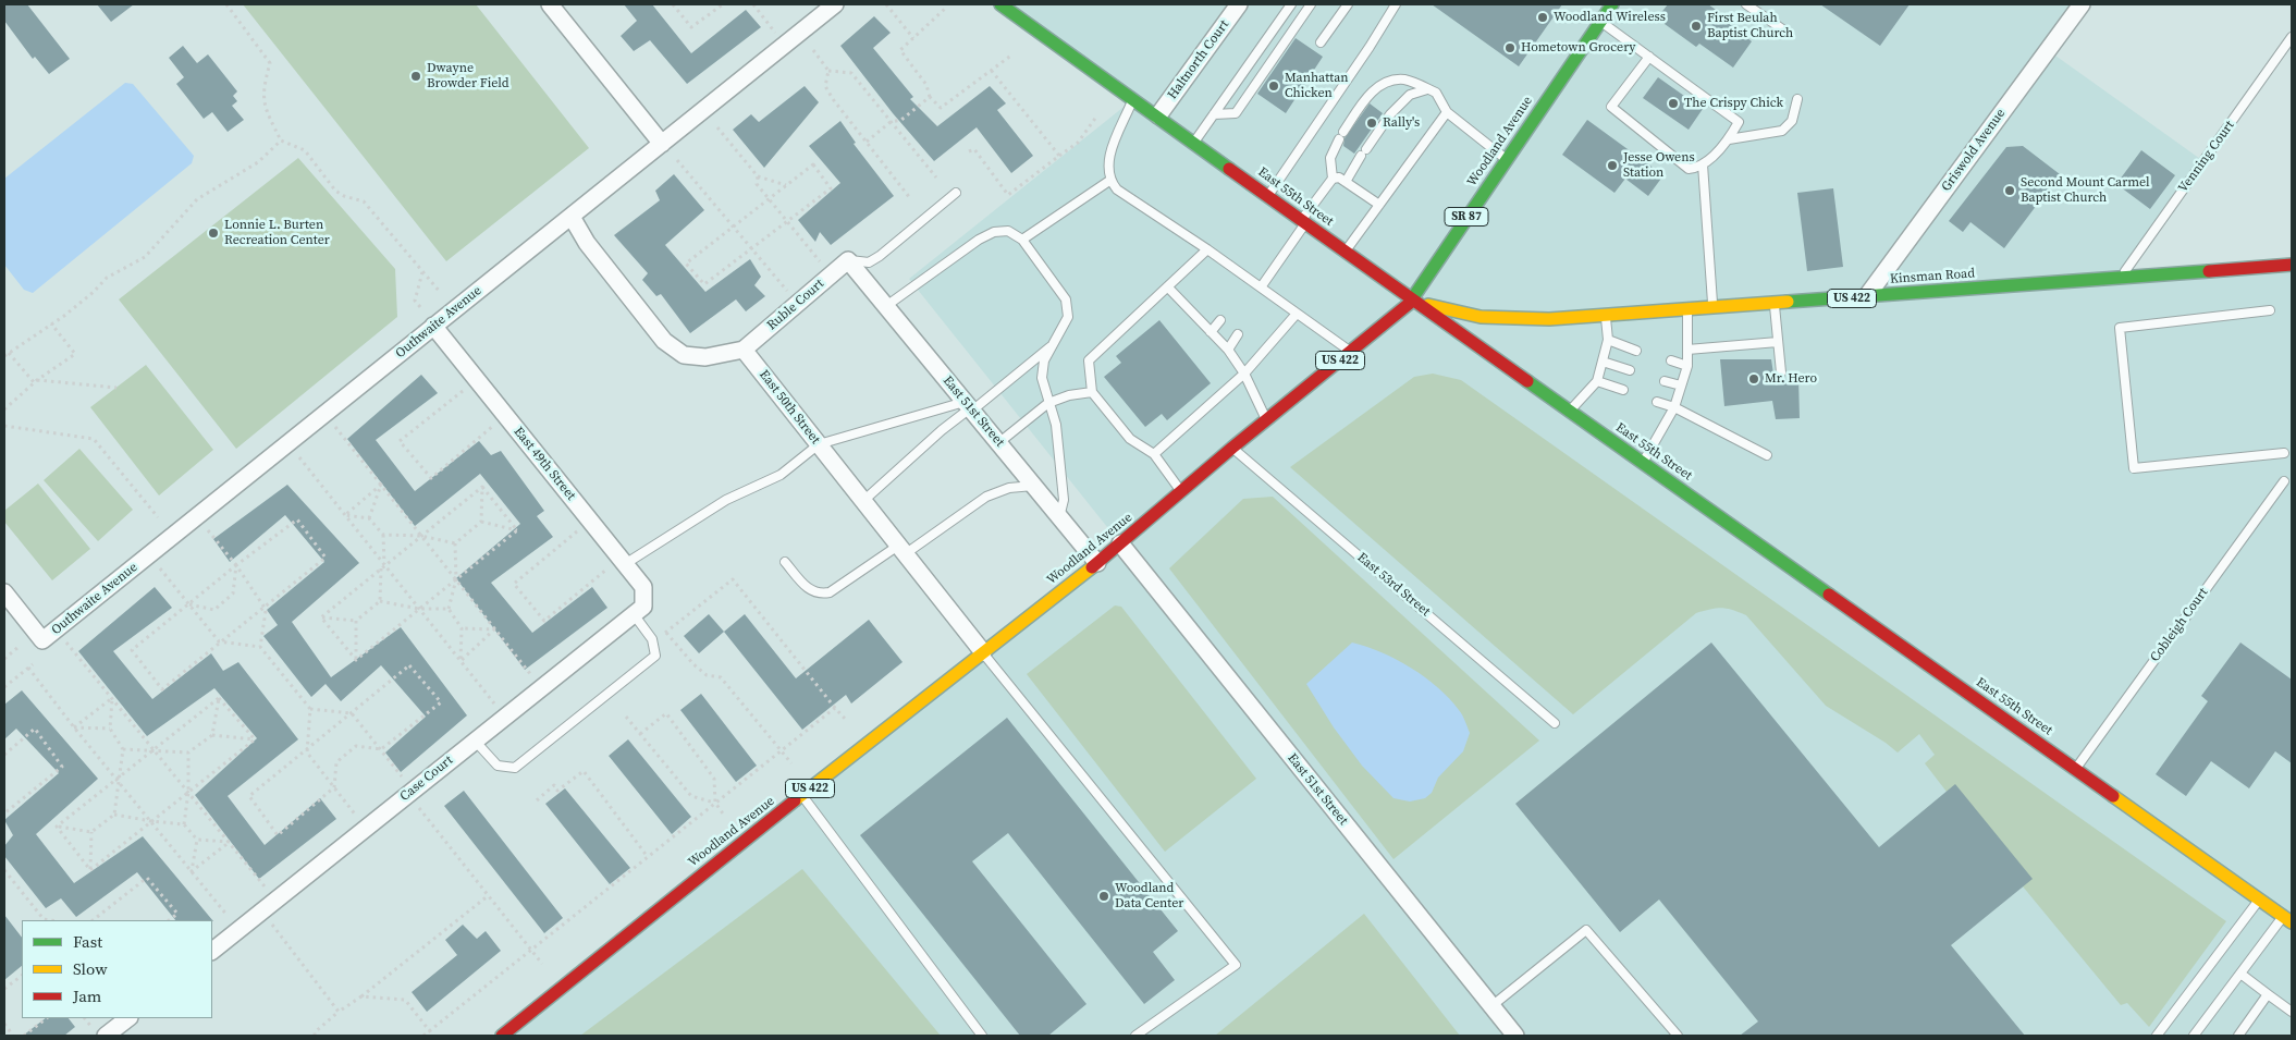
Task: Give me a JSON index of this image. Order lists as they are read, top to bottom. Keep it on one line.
{"streets":{"main road":["Woodland Avenue","East 55th Street","SR 87","Kinsman Road","US 422"],"street":["Haltnorth Court","Griswold Avenue","Ruble Court","Outhwaite Avenue","East 50th Street","East 51st Street","East 49th Street","Case Court"],"lane":["Venning Court","East 53rd Street","Cobleigh Court"]},"crossings":[["Haltnorth Court","East 55th Street"],["Woodland Avenue","East 55th Street"],["Woodland Avenue","Kinsman Road"],["Woodland Avenue","East 50th Street"],["Woodland Avenue","East 51st Street"],["Woodland Avenue","East 53rd Street"],["Griswold Avenue","Kinsman Road"],["Venning Court","Kinsman Road"],["East 55th Street","Kinsman Road"],["East 55th Street","Cobleigh Court"],["Ruble Court","East 50th Street"],["Ruble Court","East 51st Street"],["Outhwaite Avenue","East 49th Street"],["East 49th Street","Case Court"]],"places":["Woodland Wireless","First Beulah Baptist Church","Hometown Grocery","Dwayne Browder Field","Manhattan Chicken","The Crispy Chick","Rally's","Jesse Owens Station","Second Mount Carmel Baptist Church","Lonnie L. Burten Recreation Center","Mr. Hero","Woodland Data Center"],"legend":["Fast","Slow","Jam"]}
